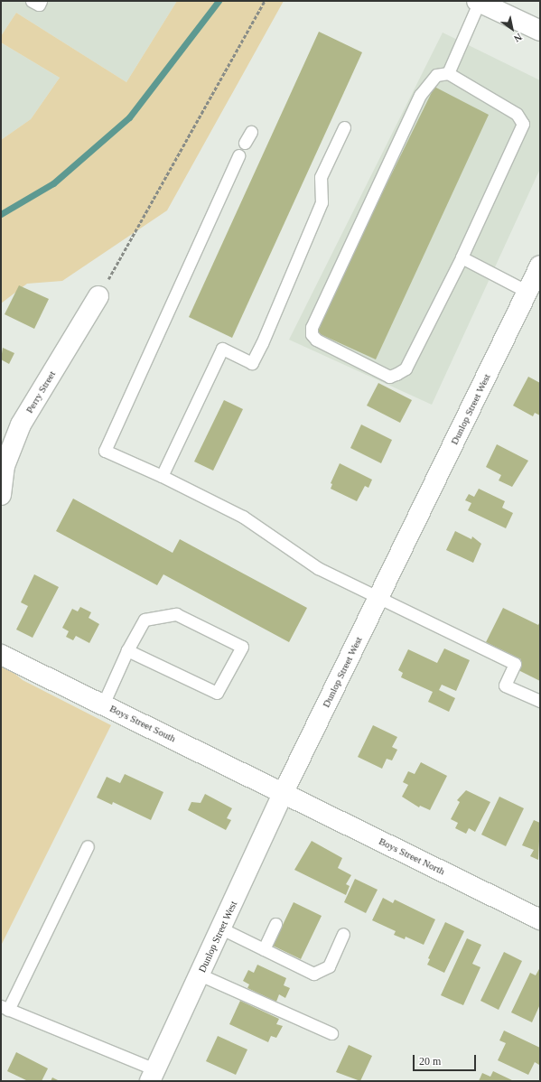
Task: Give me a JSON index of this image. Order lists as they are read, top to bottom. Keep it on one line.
{"streets":{"main road":["Perry Street","Dunlop Street West","Boys Street South","Boys Street North"]},"crossings":[["Dunlop Street West","Boys Street South"],["Dunlop Street West","Boys Street North"],["Boys Street South","Boys Street North"]],"scale_bar":"20 m","north":"bottom right"}
